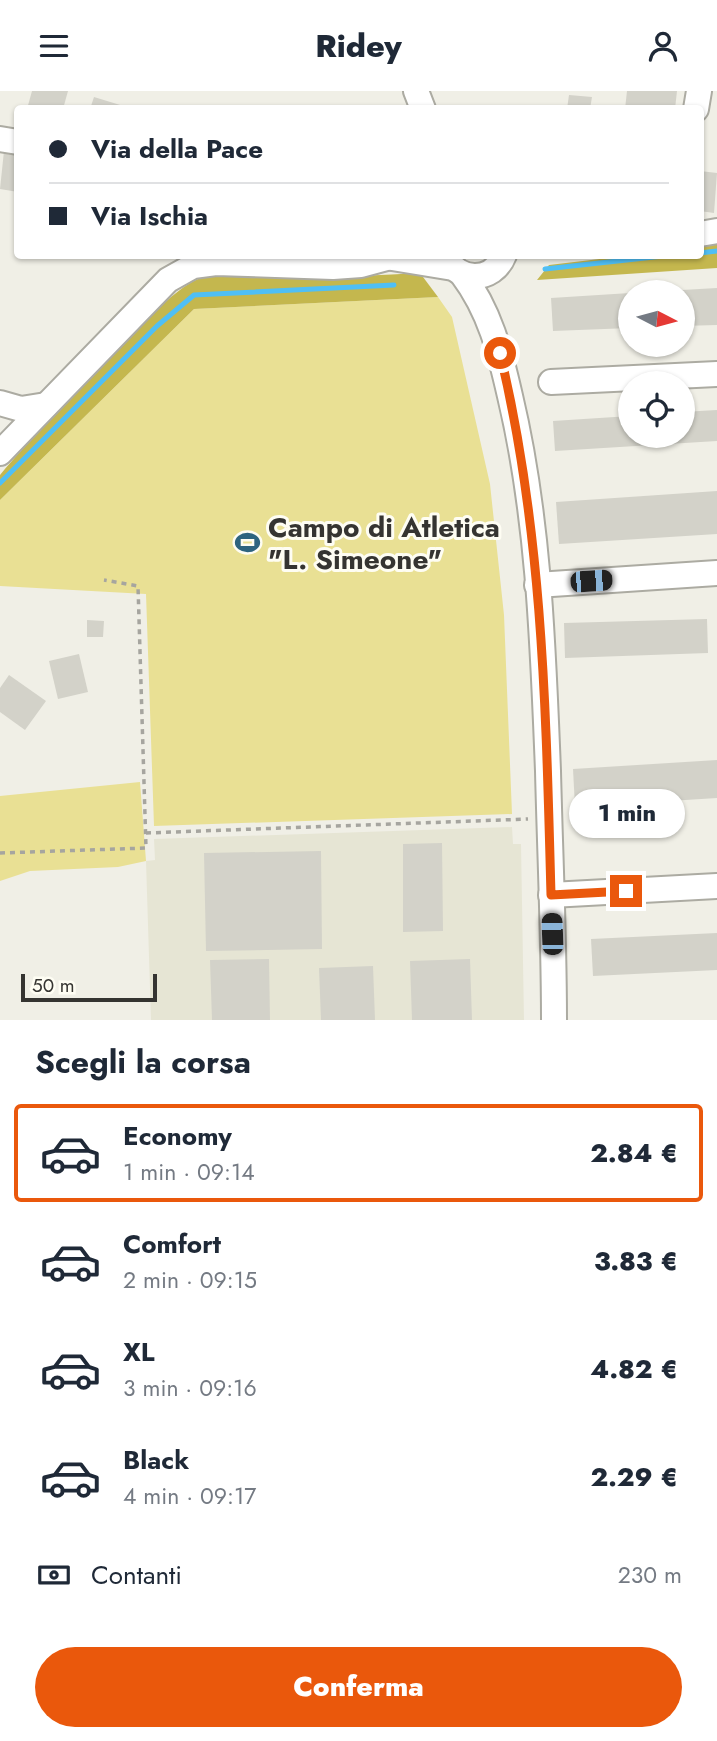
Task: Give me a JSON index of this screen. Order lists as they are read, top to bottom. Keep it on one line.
{"places":{"sports":["Campo di Atletica \"L. Simeone\""]},"scale_bar":"50 m","north":"right","page":{"header":"Ridey","banner":["Via della Pace","Via Ischia"],"bubble":"1 min","scale":"50 m","heading":"Scegli la corsa","list":[{"name":"Economy","note":"1 min · 09:14","value":"2.84 €"},{"name":"Comfort","note":"2 min · 09:15","value":"3.83 €"},{"name":"XL","note":"3 min · 09:16","value":"4.82 €"},{"name":"Black","note":"4 min · 09:17","value":"2.29 €"}],"pay":["Contanti","230 m"],"buttons":"Conferma"}}
